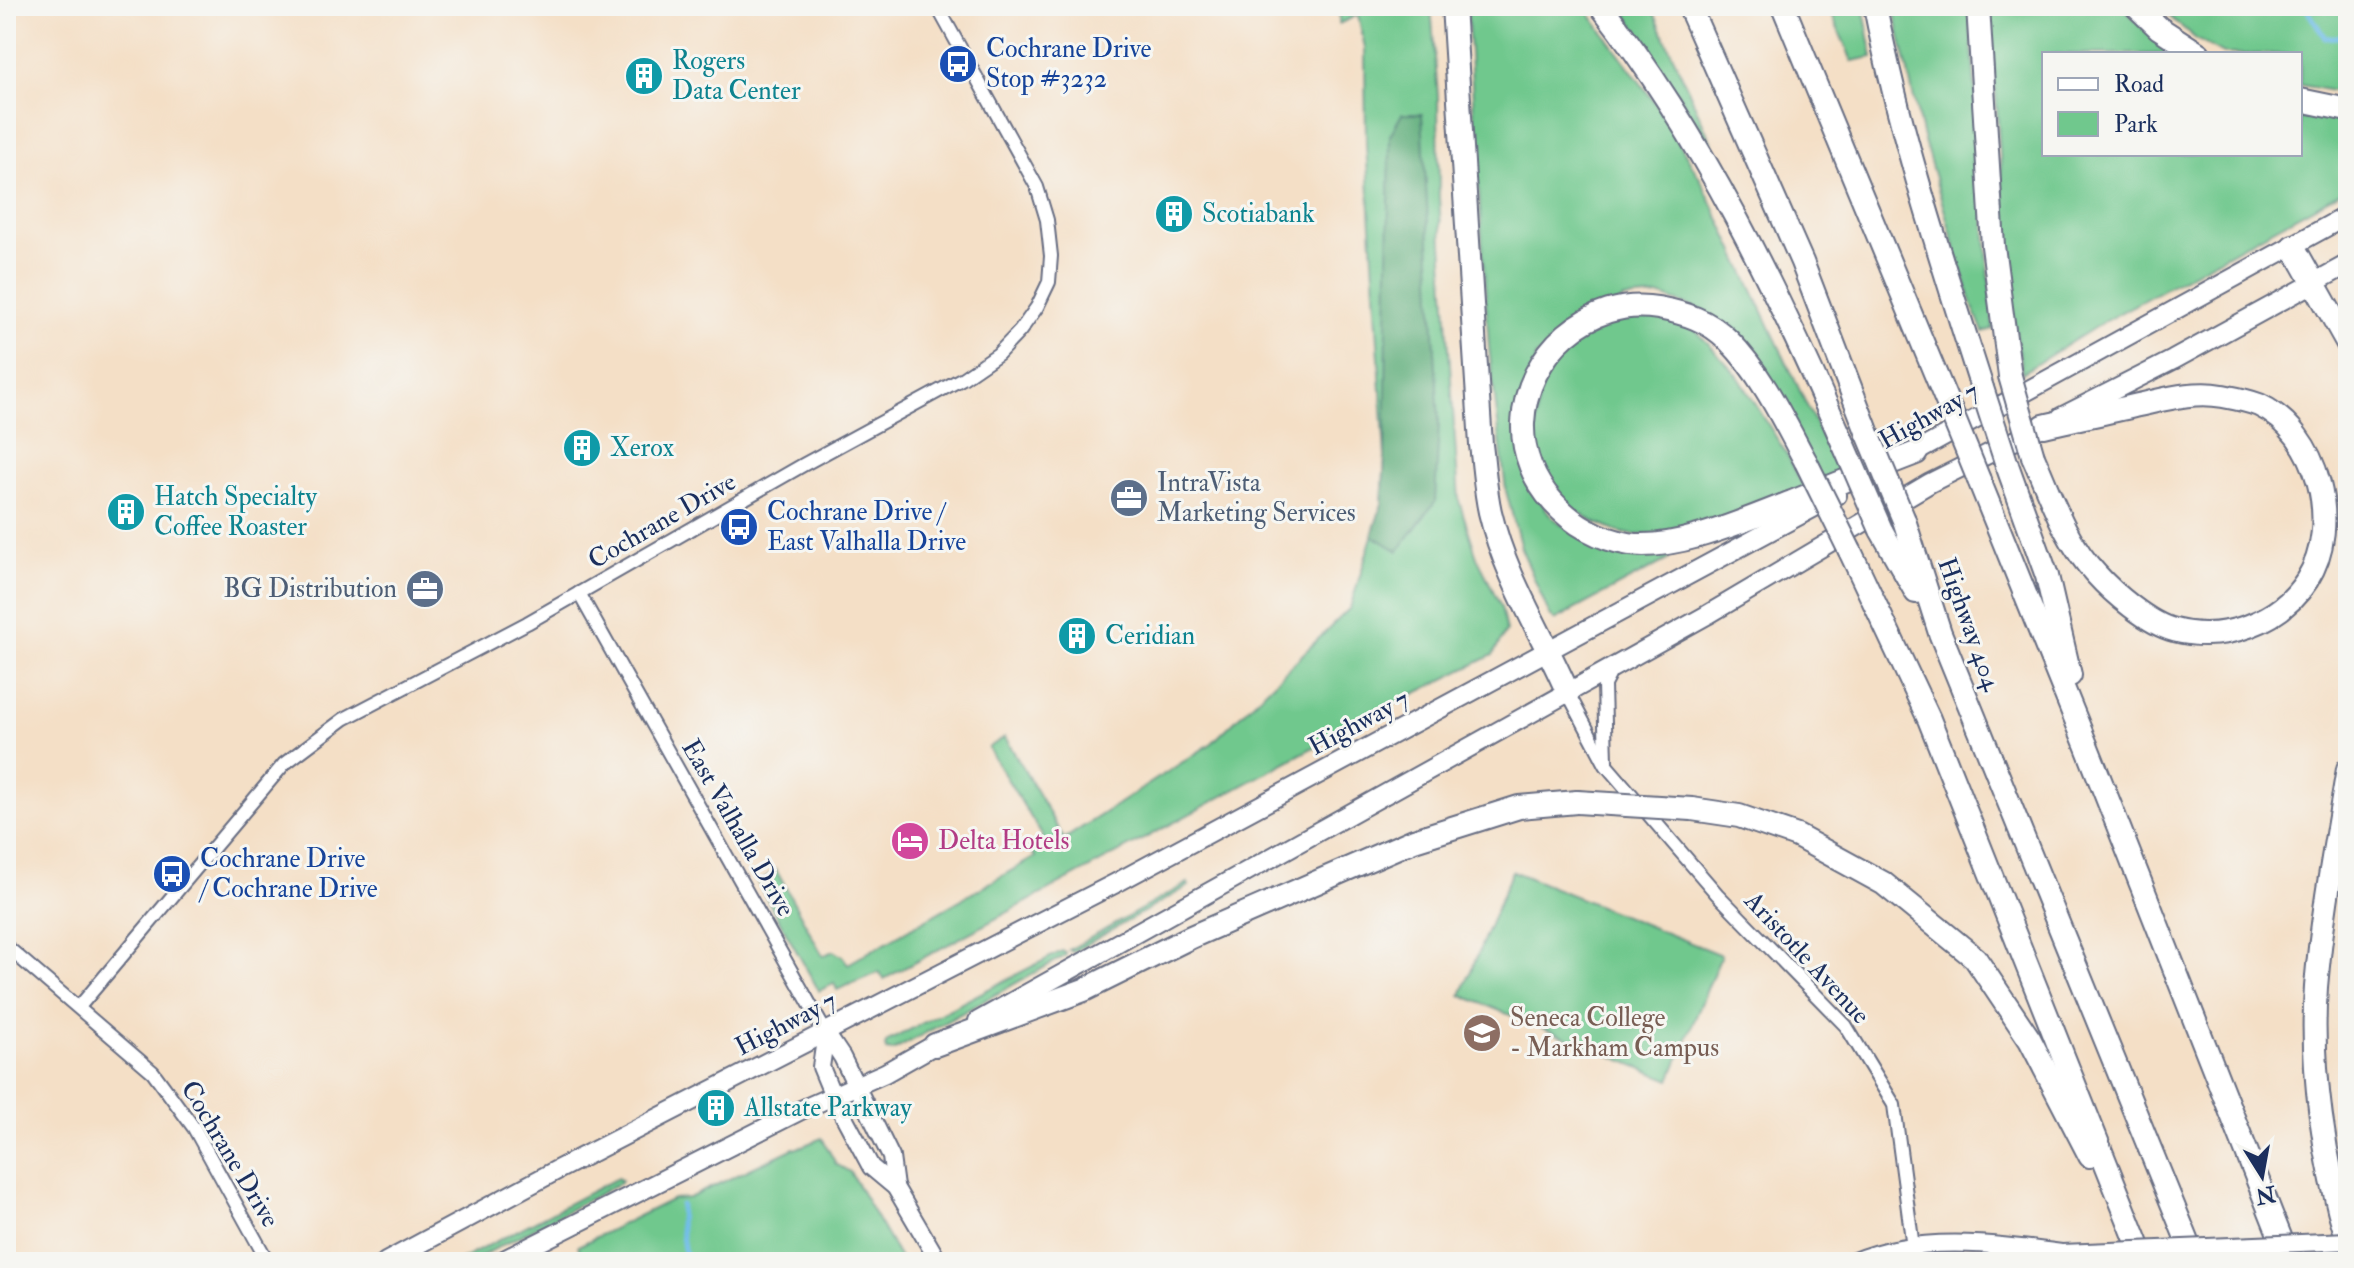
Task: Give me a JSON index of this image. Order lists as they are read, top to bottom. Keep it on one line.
{"streets":{"highway":["Highway 404"],"main road":["Highway 7"],"street":["Cochrane Drive","East Valhalla Drive","Aristotle Avenue"]},"crossings":[["Highway 7","East Valhalla Drive"],["Cochrane Drive","East Valhalla Drive"]],"places":{"bus stop":["Cochrane Drive Stop #3232","Cochrane Drive / East Valhalla Drive","Cochrane Drive / Cochrane Drive"],"building":["Rogers Data Center","Scotiabank","Xerox","Hatch Specialty Coffee Roaster","Ceridian","Allstate Parkway"],"office":["IntraVista Marketing Services","BG Distribution"],"hotel":["Delta Hotels"],"school or university":["Seneca College - Markham Campus"]},"legend":["Road","Park"],"north":"bottom"}
